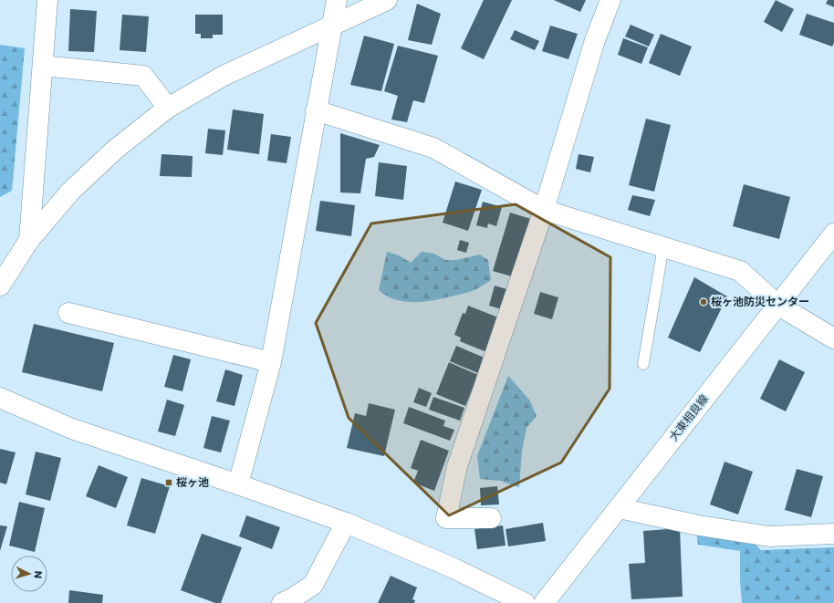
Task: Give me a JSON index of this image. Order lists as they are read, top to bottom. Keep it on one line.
{"streets":{"street":["大東相良線"]},"places":{"other":["桜ヶ池防災センター"],"transit":["桜ヶ池"]},"north":"right"}
